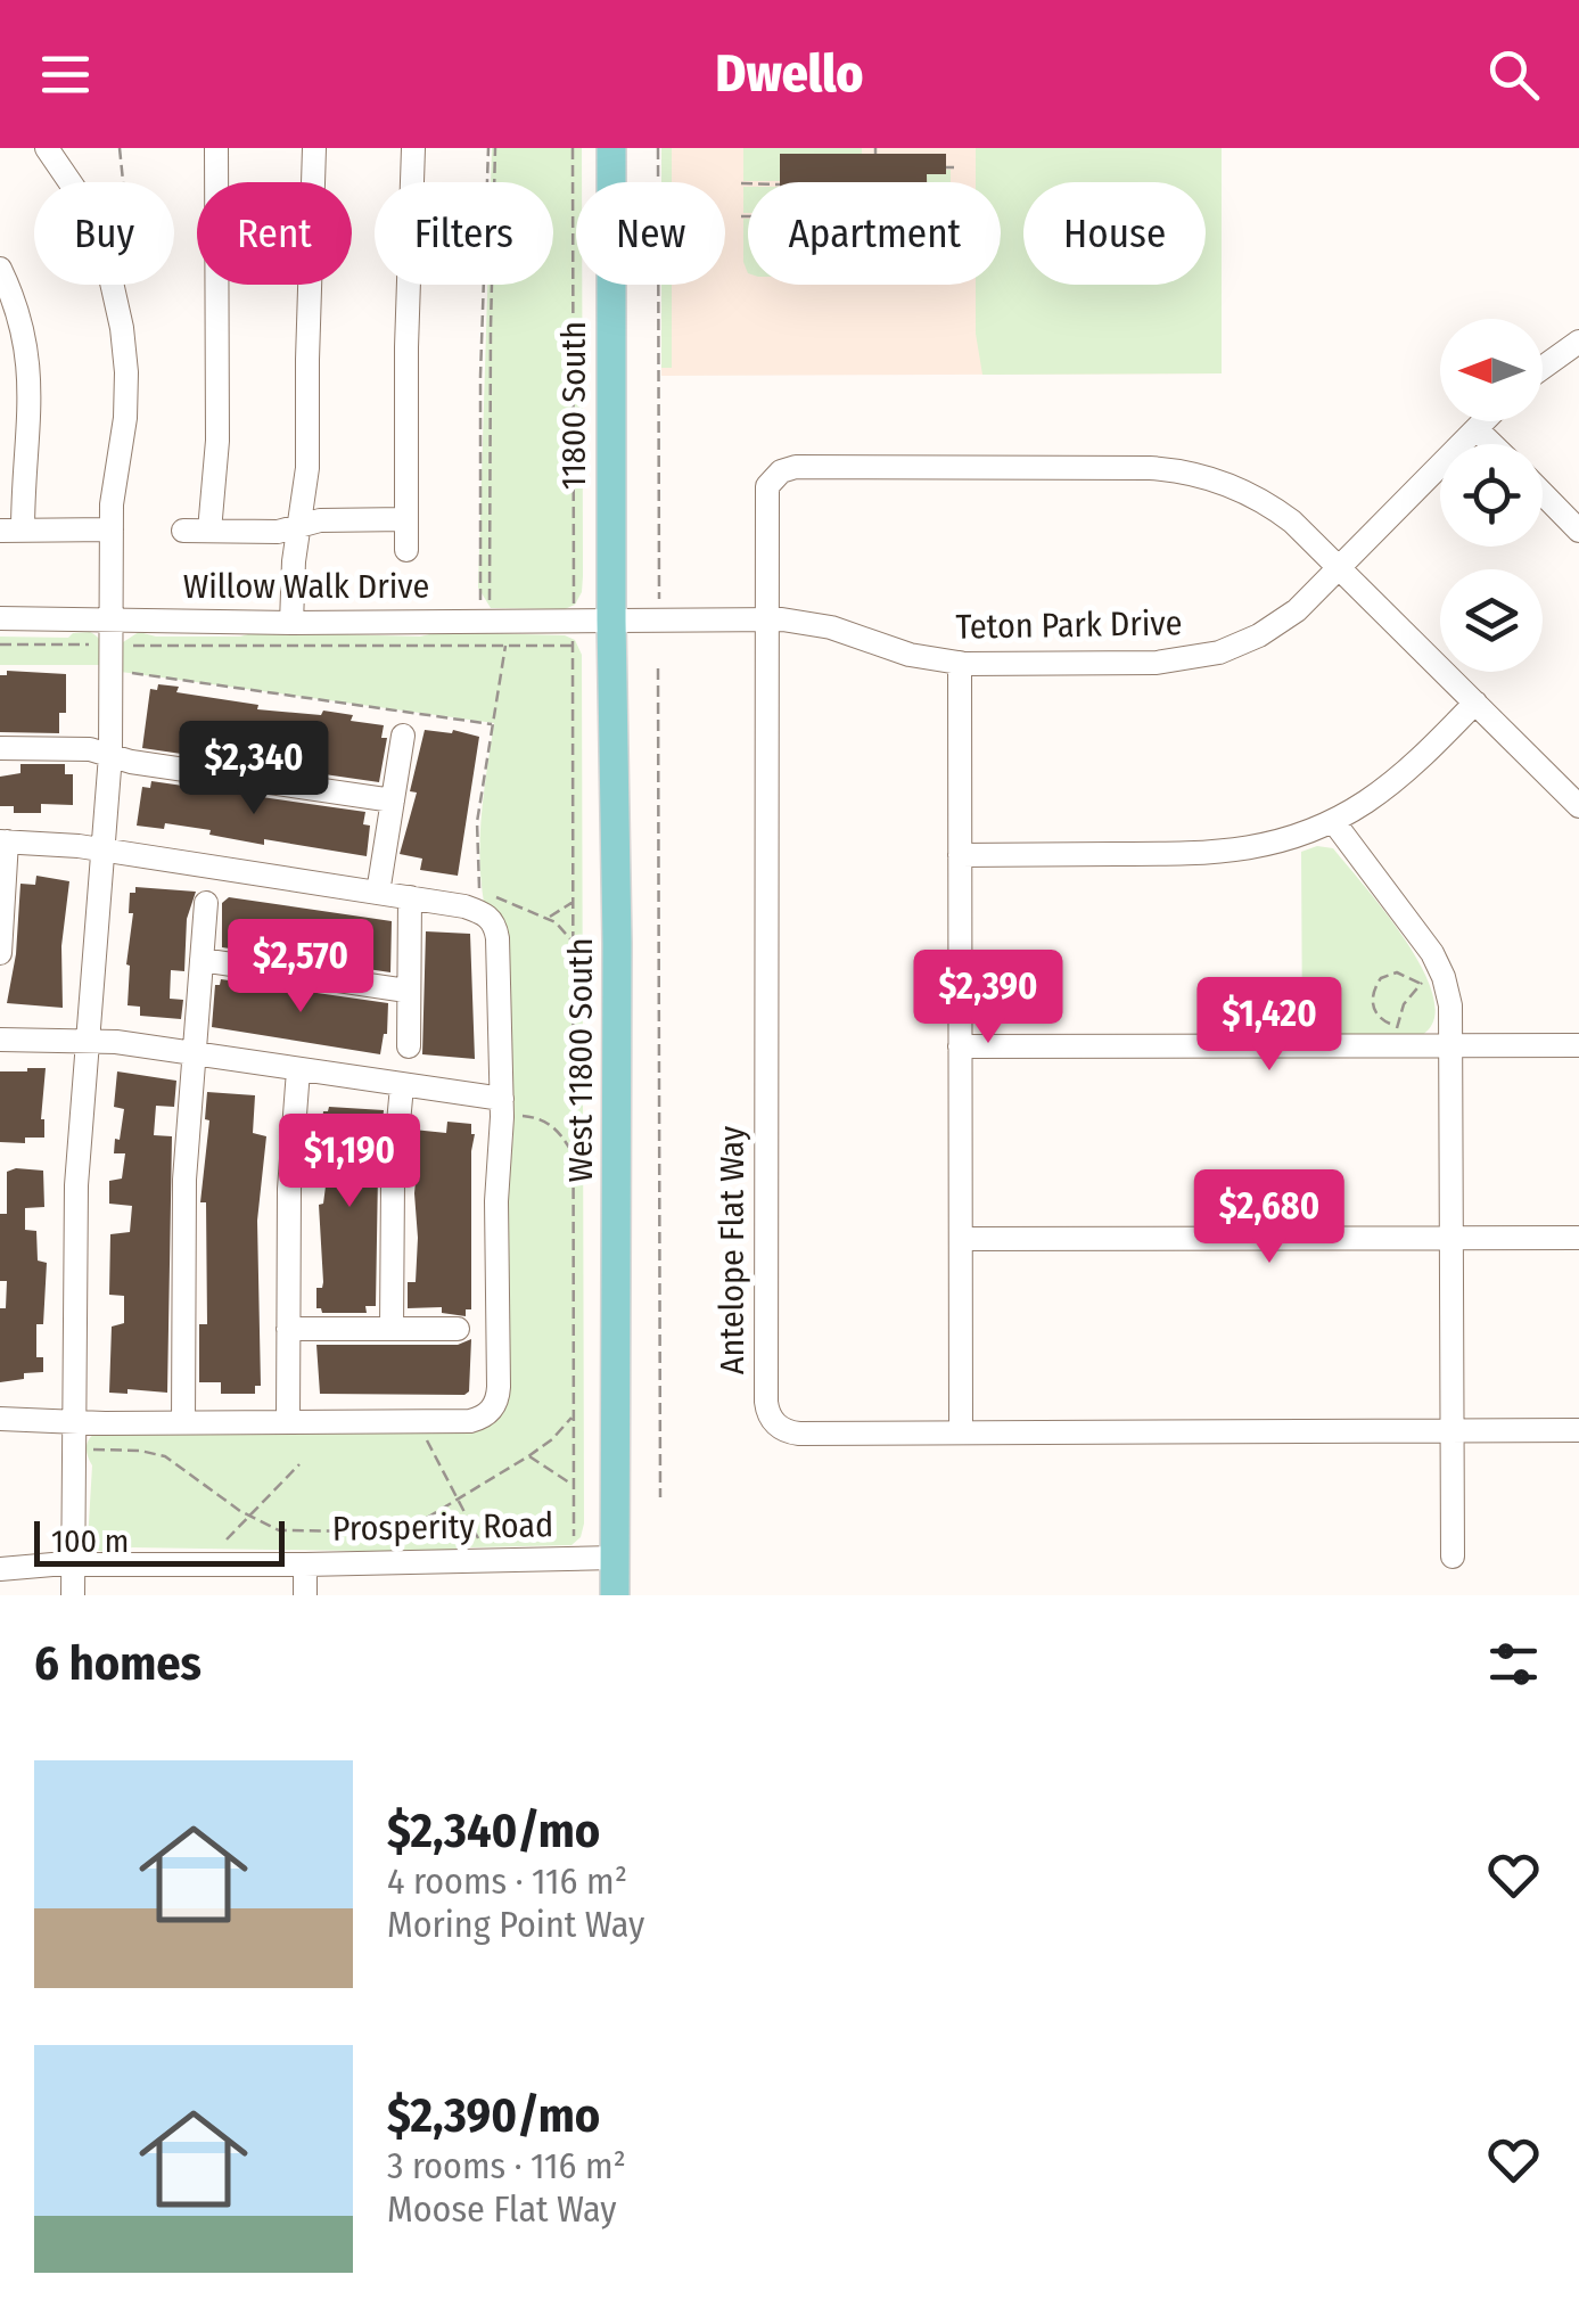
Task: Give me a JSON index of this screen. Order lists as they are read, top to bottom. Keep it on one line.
{"streets":{"main road":["11800 South","West 11800 South"],"street":["Willow Walk Drive","Teton Park Drive","Antelope Flat Way","Prosperity Road"]},"crossings":[["11800 South","West 11800 South"],["Willow Walk Drive","Teton Park Drive"],["Willow Walk Drive","West 11800 South"],["Teton Park Drive","West 11800 South"],["Teton Park Drive","Antelope Flat Way"],["West 11800 South","Prosperity Road"]],"scale_bar":"100 m","north":"left","page":{"header":"Dwello","chip":["Buy","Rent","Filters","New","Apartment","House"],"price":["$2,340","$2,570","$2,390","$1,420","$1,190","$2,680"],"scale":"100 m","heading":"6 homes","list":[{"name":"$2,340/mo","note":"4 rooms · 116 m² · Moring Point Way"},{"name":"$2,390/mo","note":"3 rooms · 116 m² · Moose Flat Way"}]}}
